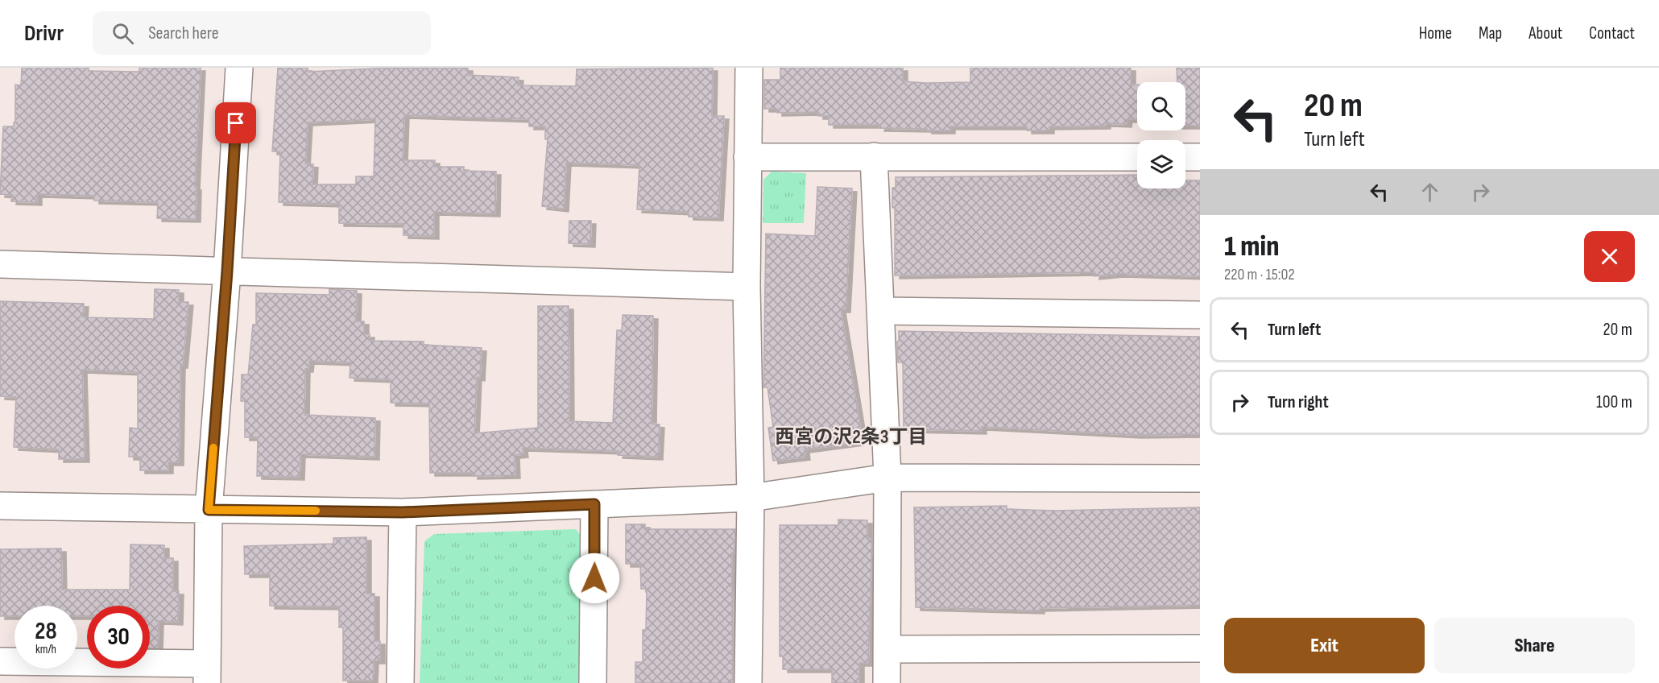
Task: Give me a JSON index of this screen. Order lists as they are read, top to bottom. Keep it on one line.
{"districts":["西宮の沢2条3丁目"],"page":{"header":"Drivr","search":"Search here","nav":["Home","Map","About","Contact"],"turn":["20 m","Turn left"],"heading":["1 min","220 m · 15:02"],"list":[{"name":"Turn left","value":"20 m"},{"name":"Turn right","value":"100 m"}],"speed":"28 km/h","limit":"30","buttons":["Exit","Share"]}}
